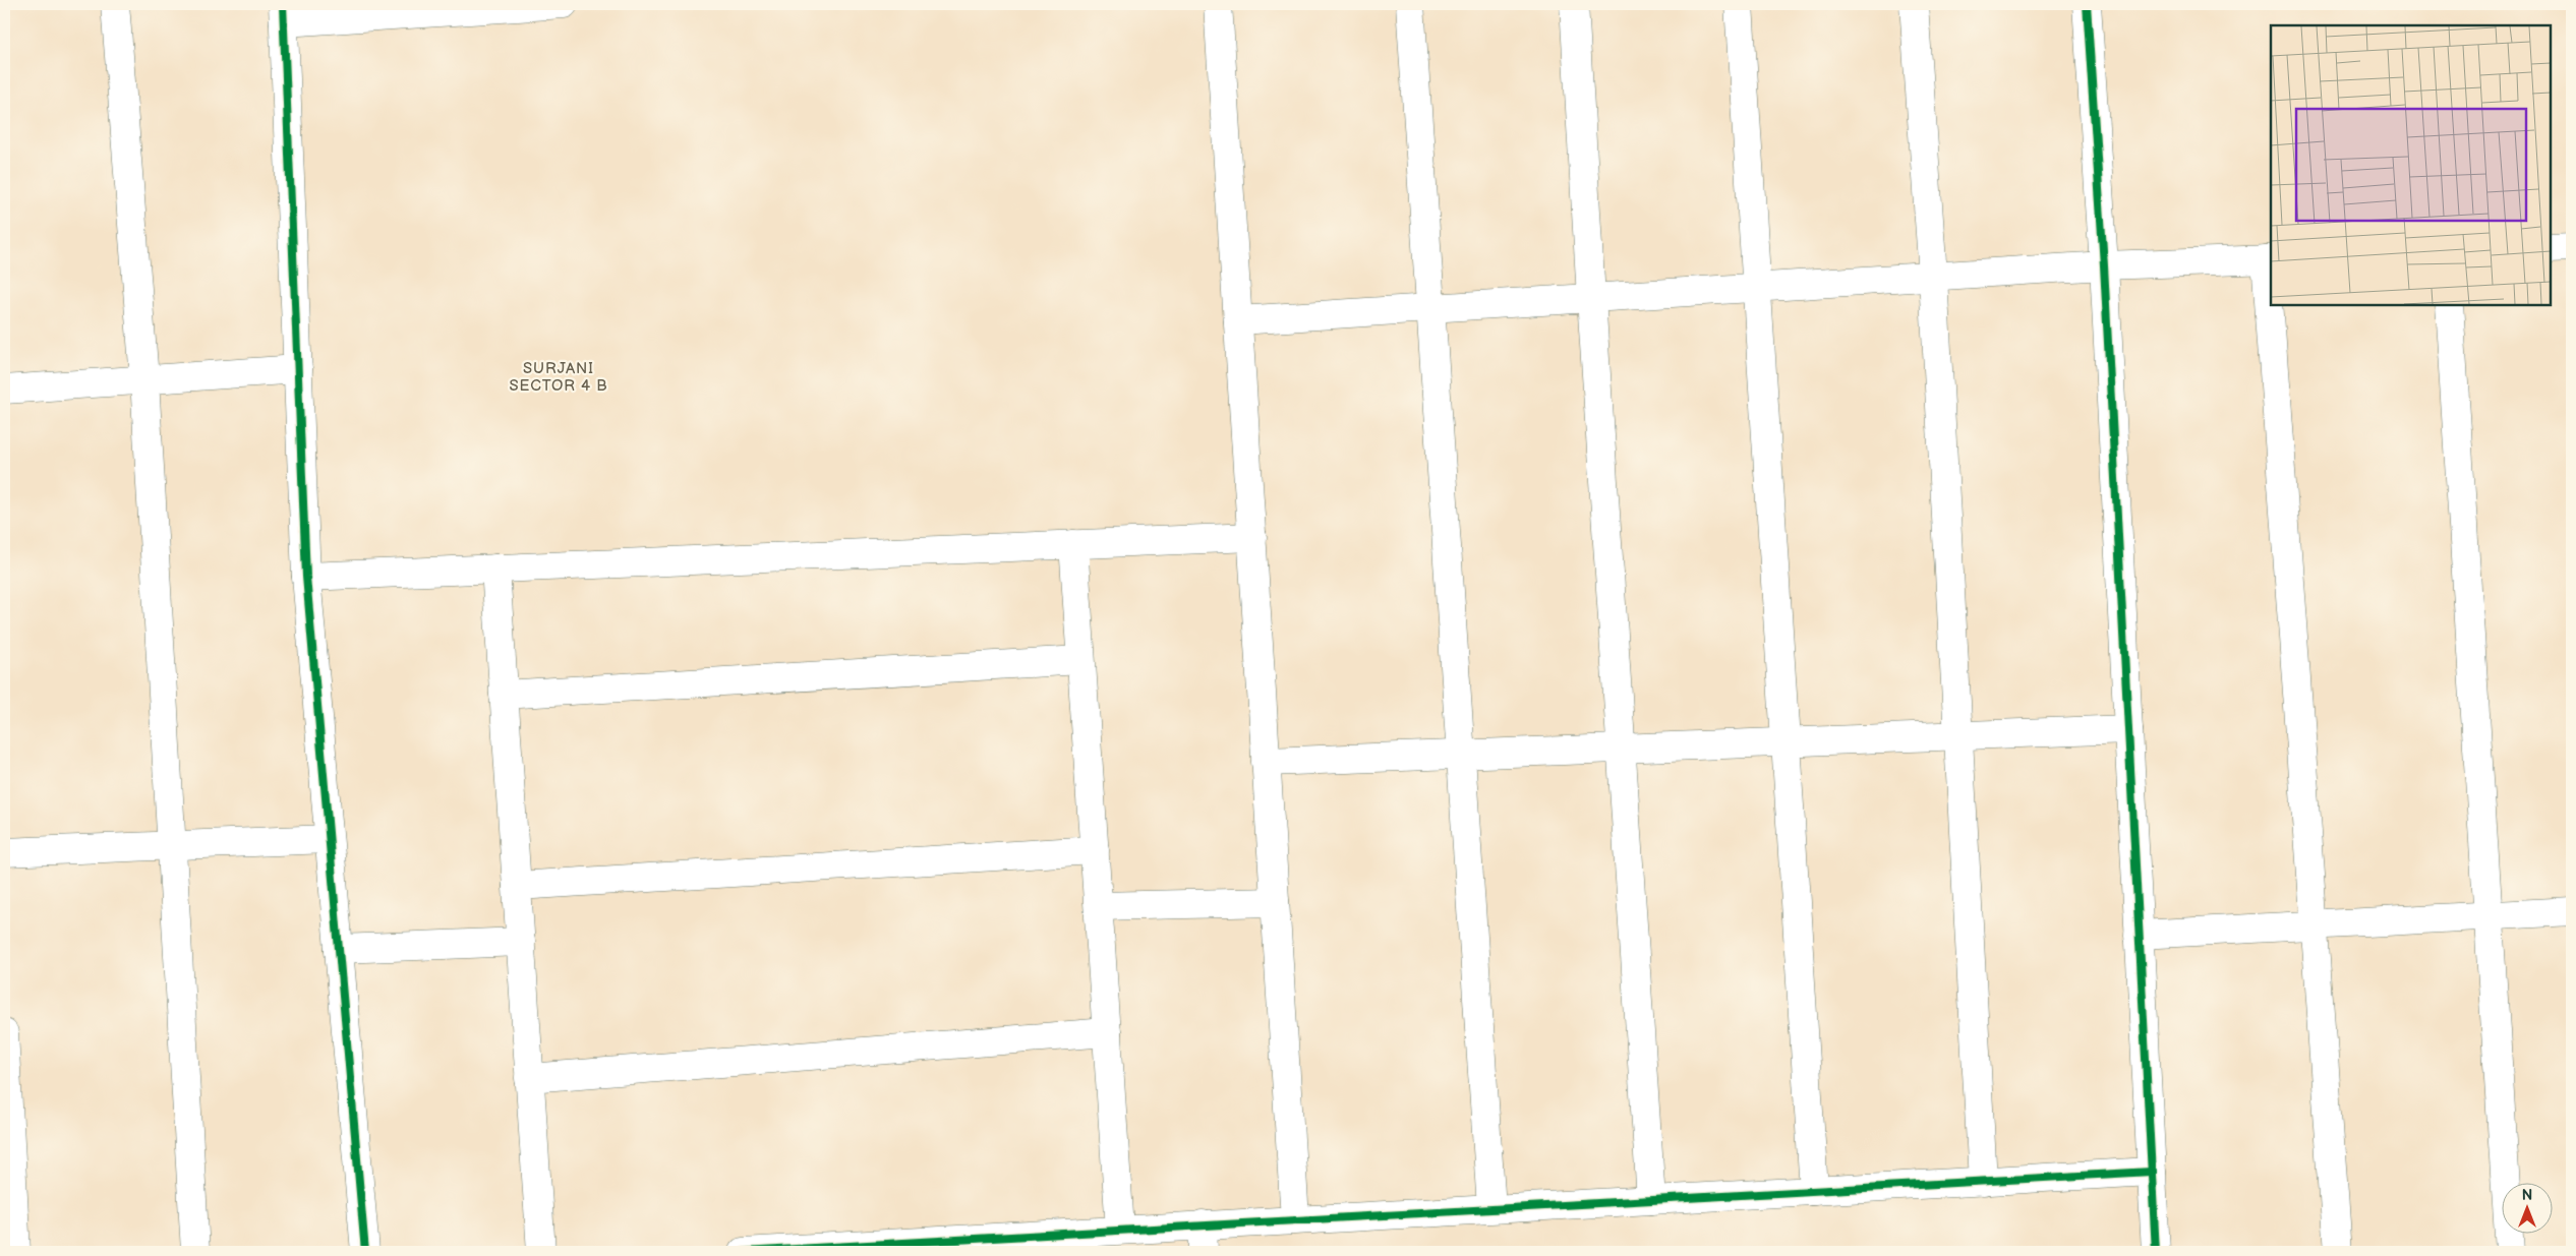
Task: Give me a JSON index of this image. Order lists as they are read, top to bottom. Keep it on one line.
{"districts":["SURJANI SECTOR 4 B"],"north":"top"}
